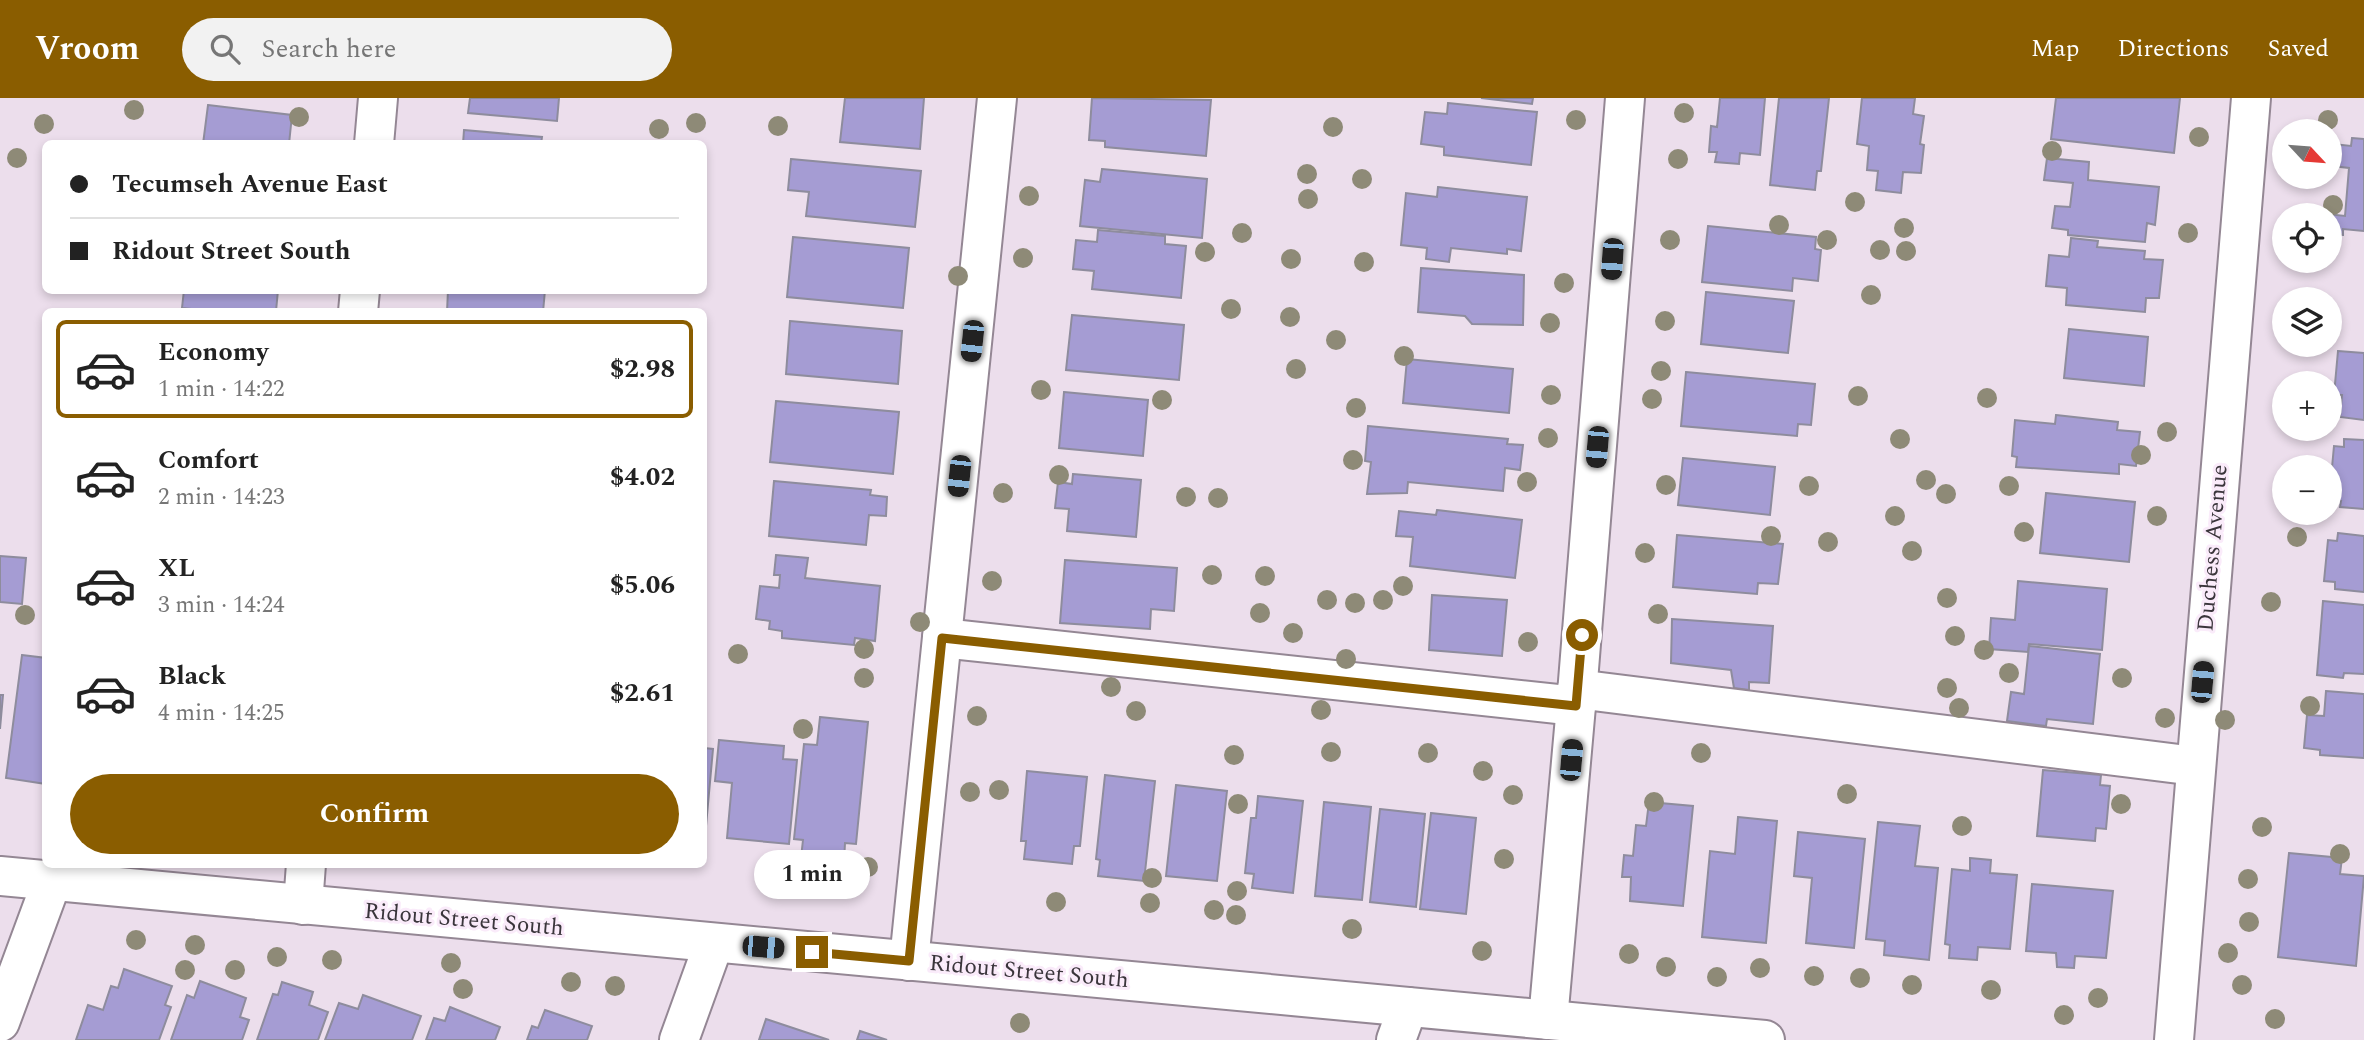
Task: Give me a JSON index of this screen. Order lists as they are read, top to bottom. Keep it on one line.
{"streets":{"street":["Duchess Avenue","Ridout Street South"]},"north":"bottom right","page":{"header":"Vroom","search":"Search here","nav":["Map","Directions","Saved"],"map_buttons":["+","−"],"banner":["Tecumseh Avenue East","Ridout Street South"],"list":[{"name":"Economy","note":"1 min · 14:22","value":"$2.98"},{"name":"Comfort","note":"2 min · 14:23","value":"$4.02"},{"name":"XL","note":"3 min · 14:24","value":"$5.06"},{"name":"Black","note":"4 min · 14:25","value":"$2.61"}],"buttons":"Confirm","bubble":"1 min"}}
